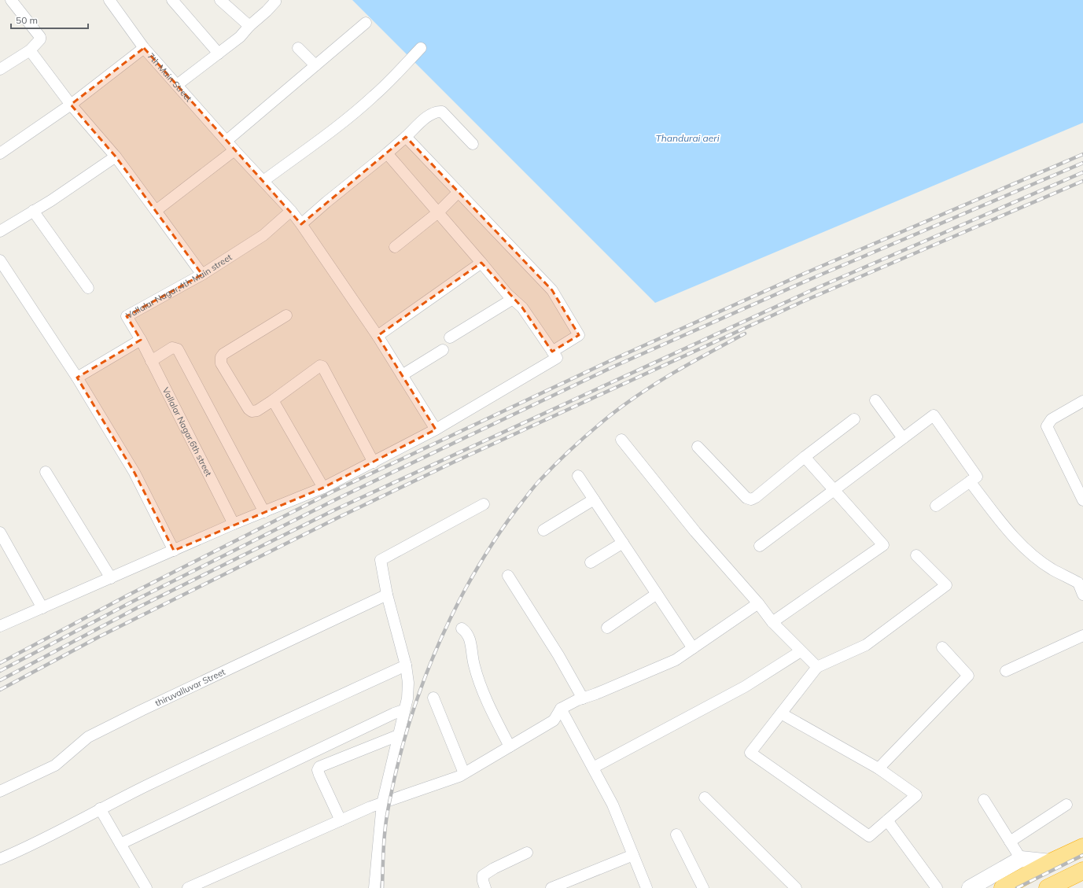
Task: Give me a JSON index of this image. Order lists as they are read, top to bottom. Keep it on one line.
{"streets":{"street":["7th Main Street","Vallalar Nagar,4th Main street","Vallalar Nagar,6th street","thiruvalluvar Street"]},"crossings":[["7th Main Street","Vallalar Nagar,4th Main street"],["Vallalar Nagar,4th Main street","Vallalar Nagar,6th street"]],"water":["Thandurai aeri"],"scale_bar":"50 m"}
